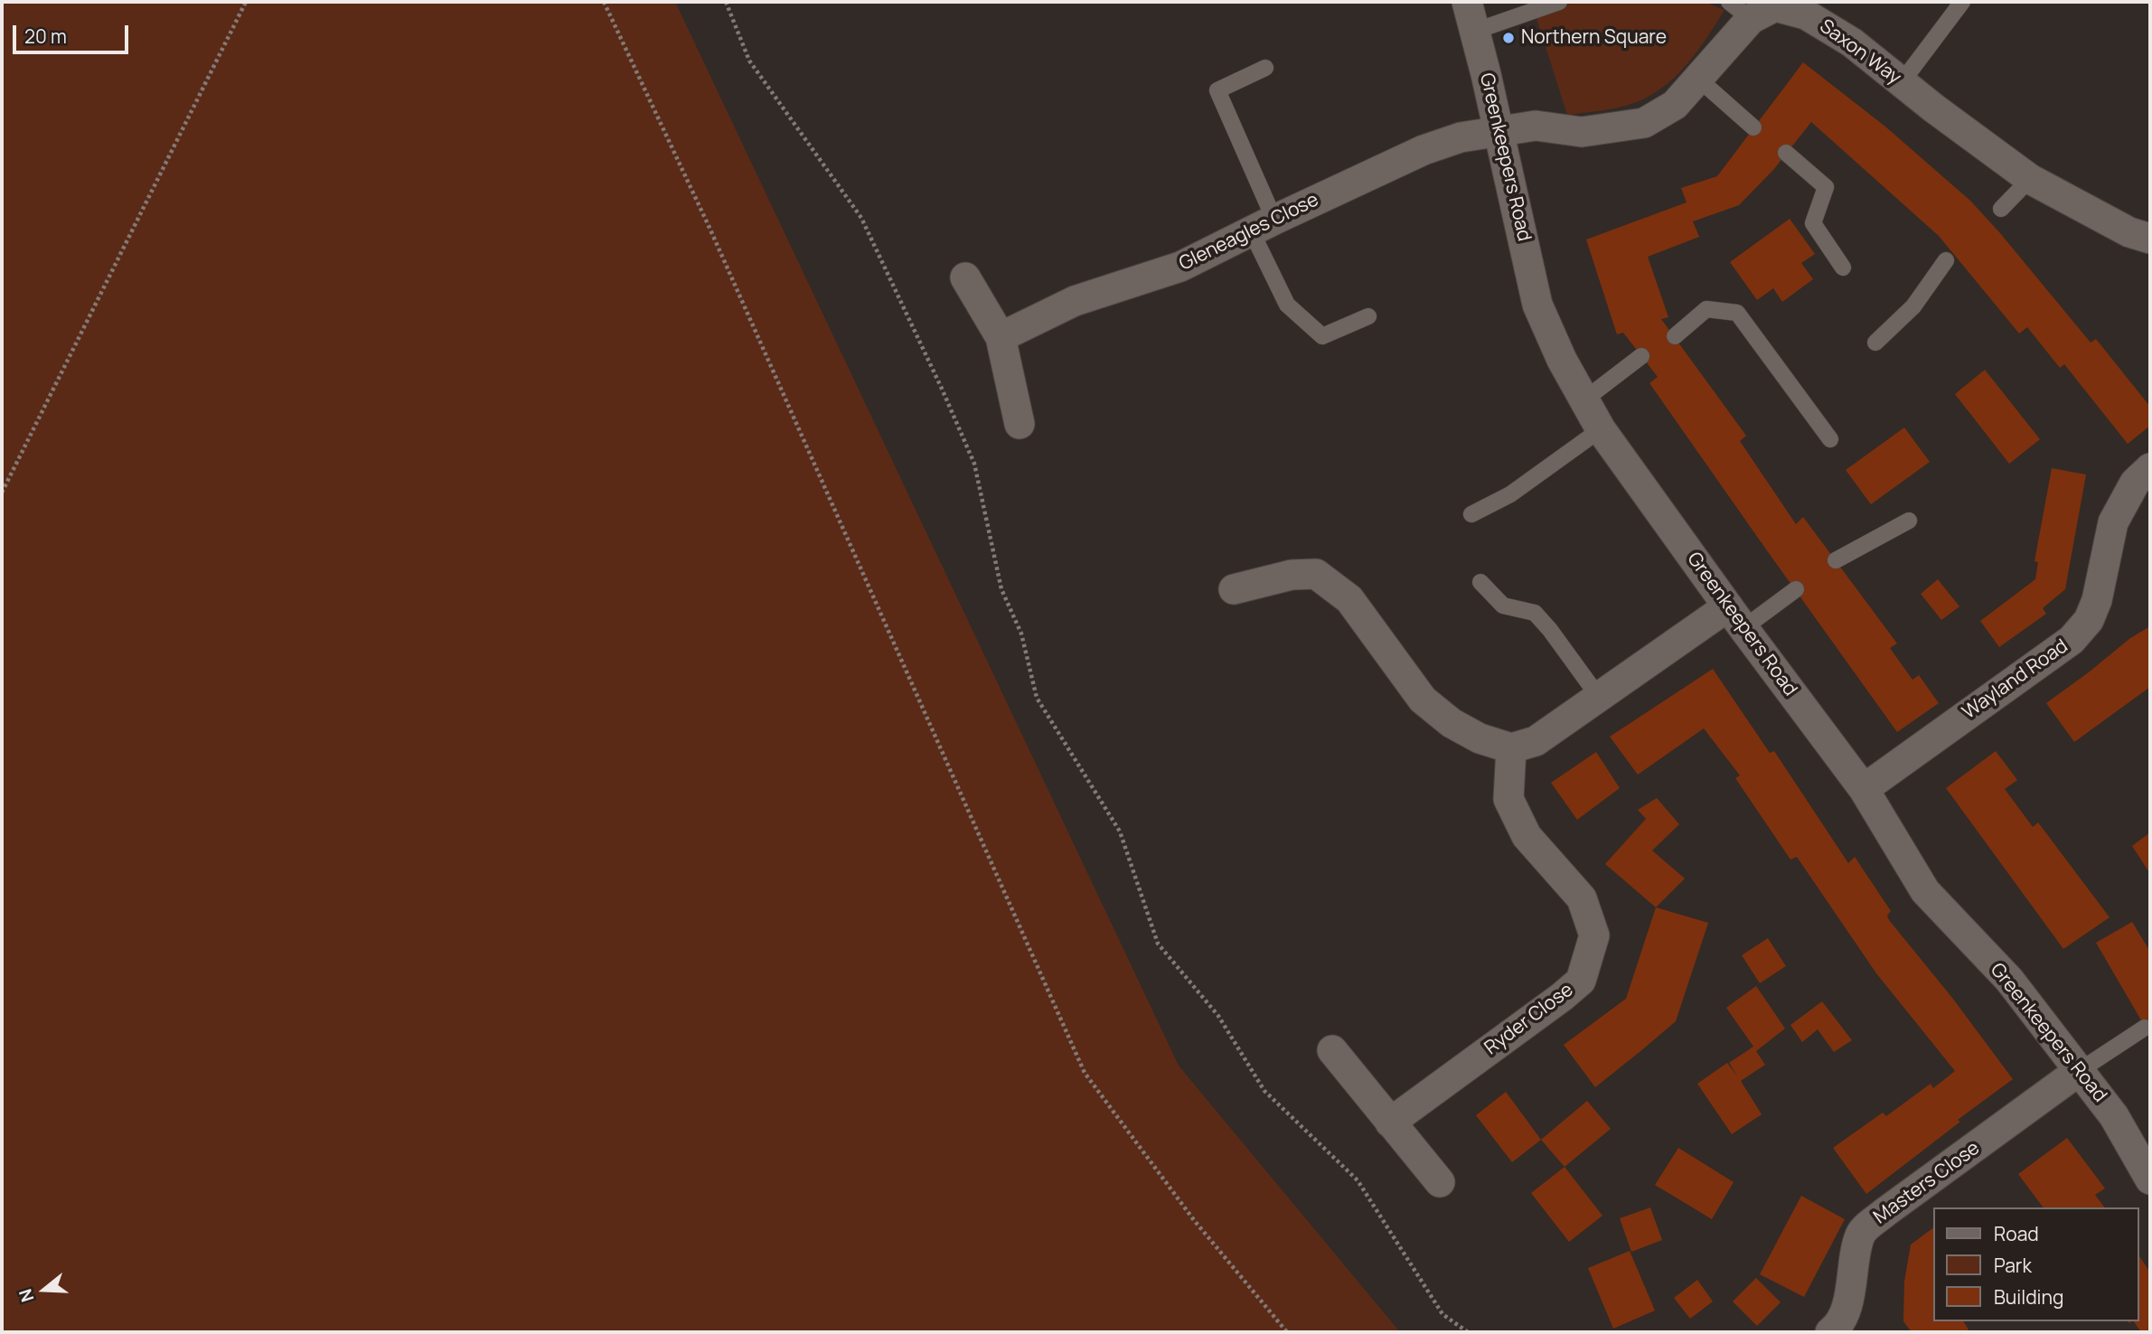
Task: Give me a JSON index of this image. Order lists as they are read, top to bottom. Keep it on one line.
{"streets":{"street":["Saxon Way","Greenkeepers Road","Gleneagles Close","Wayland Road","Ryder Close","Masters Close"]},"crossings":[["Saxon Way","Greenkeepers Road"],["Saxon Way","Gleneagles Close"],["Greenkeepers Road","Gleneagles Close"],["Greenkeepers Road","Wayland Road"],["Greenkeepers Road","Masters Close"]],"places":["Northern Square"],"legend":["Road","Park","Building"],"scale_bar":"20 m","north":"left"}
